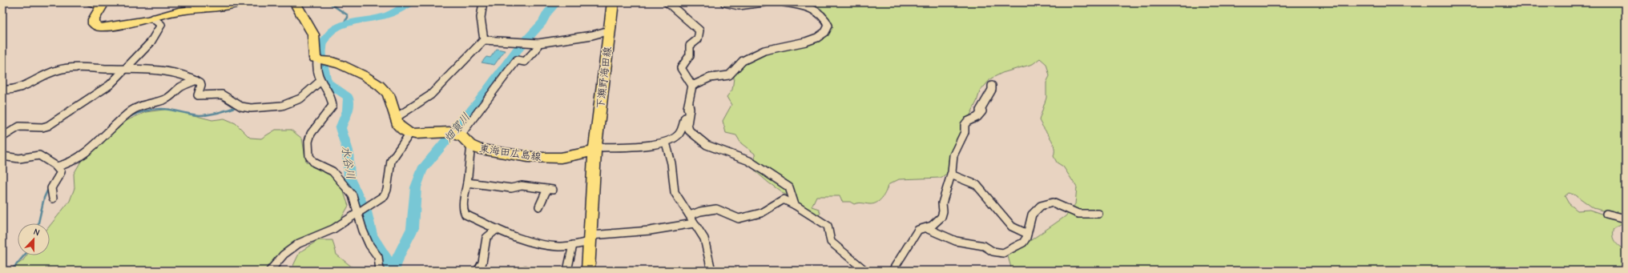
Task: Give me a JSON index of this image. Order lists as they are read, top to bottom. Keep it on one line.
{"streets":{"main road":["下瀬野海田線","東海田広島線"]},"crossings":[["下瀬野海田線","東海田広島線"]],"water":["畑賀川","水谷川"],"north":"top"}
